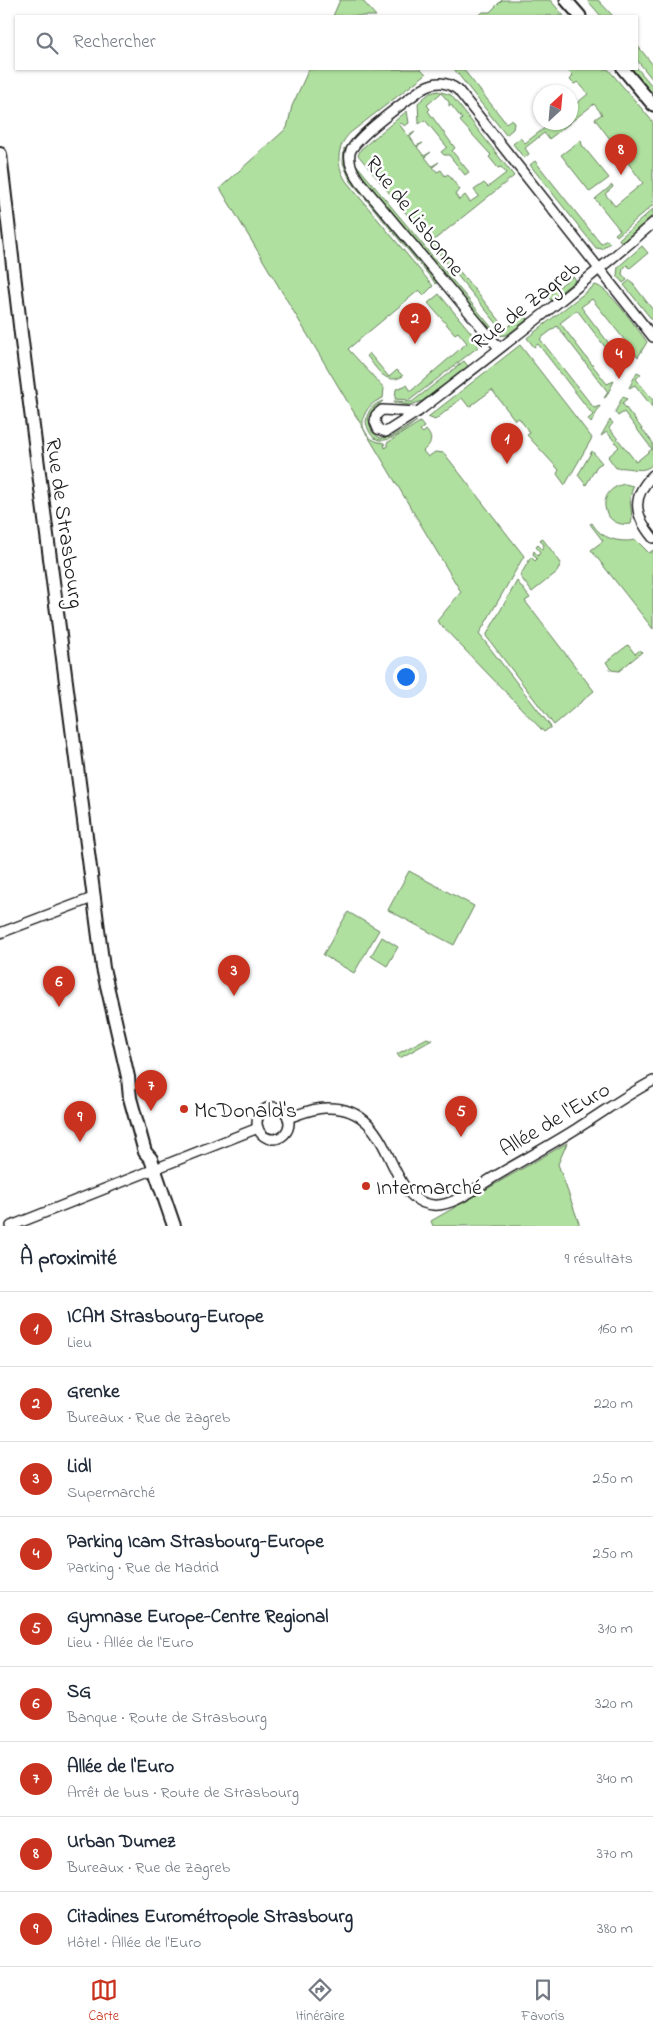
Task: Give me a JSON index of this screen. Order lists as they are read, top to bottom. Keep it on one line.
{"streets":{"main road":["Rue de Strasbourg"],"street":["Rue de Lisbonne","Rue de Zagreb","Allée de l'Euro"]},"crossings":[["Rue de Lisbonne","Rue de Zagreb"]],"places":["McDonald's","Intermarché"],"north":"top right","page":{"search":"Rechercher","pins":["8","2","4","1","3","6","7","5","9"],"heading":["À proximité","9 résultats"],"list":[{"mark":"1","name":"ICAM Strasbourg-Europe","note":"Lieu","value":"160 m"},{"mark":"2","name":"Grenke","note":"Bureaux · Rue de Zagreb","value":"220 m"},{"mark":"3","name":"Lidl","note":"Supermarché","value":"250 m"},{"mark":"4","name":"Parking Icam Strasbourg-Europe","note":"Parking · Rue de Madrid","value":"250 m"},{"mark":"5","name":"Gymnase Europe-Centre Regional","note":"Lieu · Allée de l'Euro","value":"310 m"},{"mark":"6","name":"SG","note":"Banque · Route de Strasbourg","value":"320 m"},{"mark":"7","name":"Allée de l'Euro","note":"Arrêt de bus · Route de Strasbourg","value":"340 m"},{"mark":"8","name":"Urban Dumez","note":"Bureaux · Rue de Zagreb","value":"370 m"},{"mark":"9","name":"Citadines Eurométropole Strasbourg","note":"Hôtel · Allée de l'Euro","value":"380 m"}],"nav":["Carte","Itinéraire","Favoris"]}}
